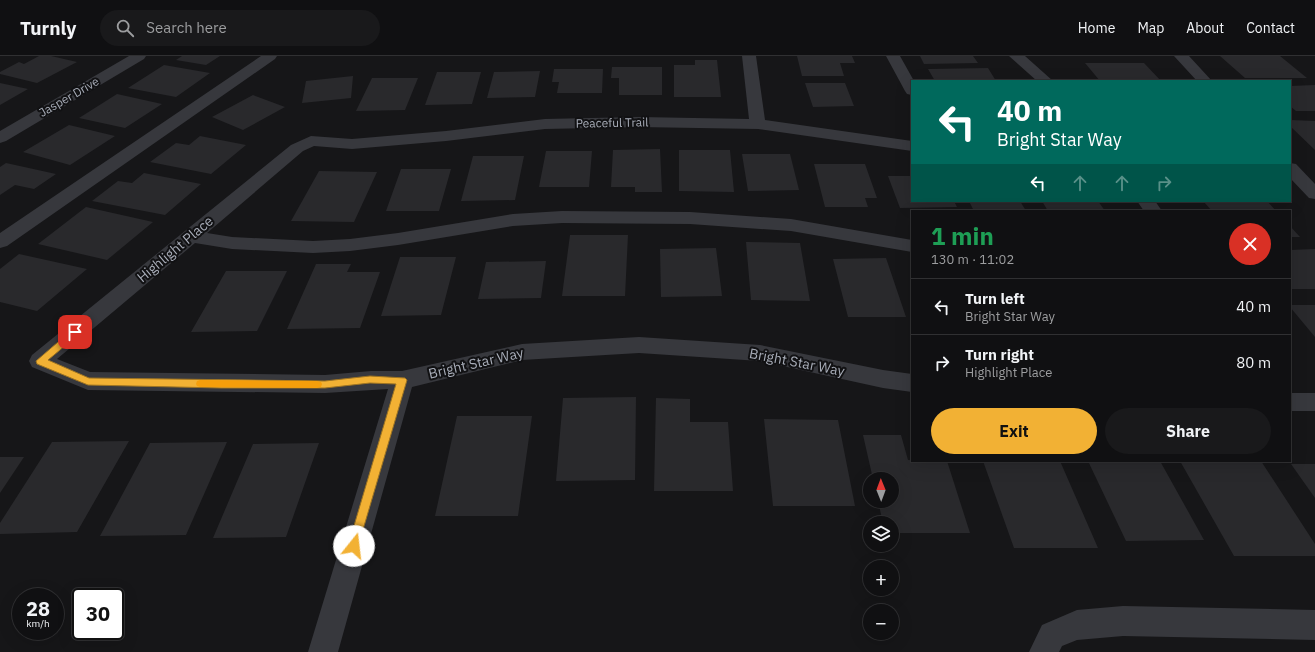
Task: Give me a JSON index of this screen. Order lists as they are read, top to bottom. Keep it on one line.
{"streets":{"street":["Jasper Drive","Peaceful Trail","Highlight Place","Bright Star Way"]},"crossings":[["Peaceful Trail","Highlight Place"],["Highlight Place","Bright Star Way"]],"north":"top","page":{"header":"Turnly","search":"Search here","nav":["Home","Map","About","Contact"],"turn":["40 m","Bright Star Way"],"heading":["1 min","130 m · 11:02"],"list":[{"name":"Turn left","note":"Bright Star Way","value":"40 m"},{"name":"Turn right","note":"Highlight Place","value":"80 m"}],"buttons":["Exit","Share"],"map_buttons":["+","−"],"speed":"28 km/h","limit":"30"}}
